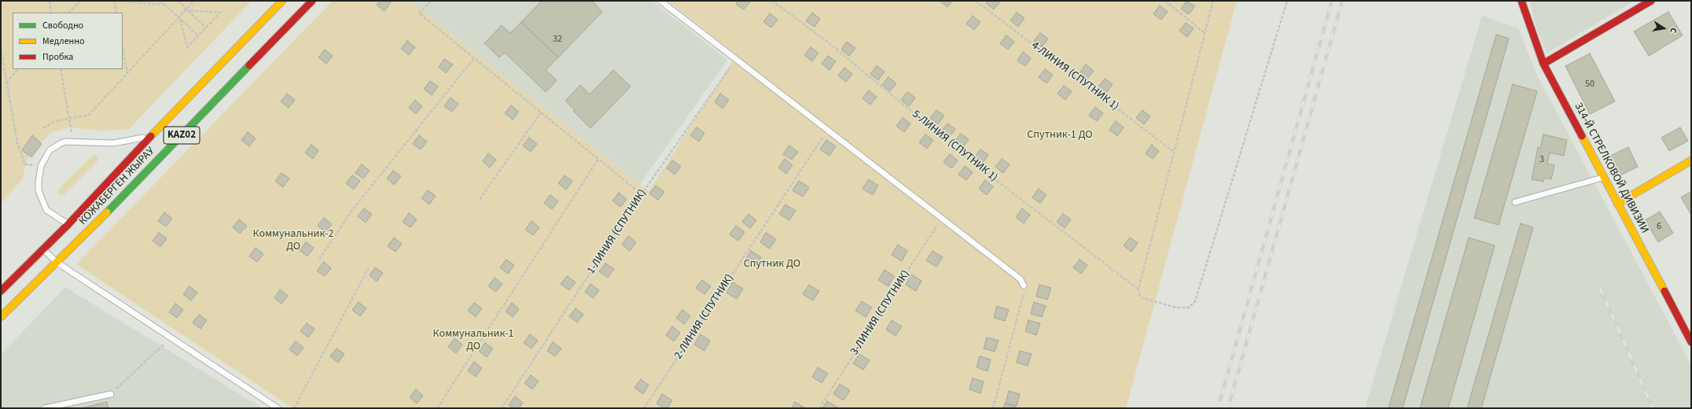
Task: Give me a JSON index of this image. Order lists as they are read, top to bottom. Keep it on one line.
{"streets":{"main road":["KAZ02","314-Й СТРЕЛКОВОЙ ДИВИЗИИ","КОЖАБЕРГЕН ЖЫРАУ"],"path":["4-ЛИНИЯ (СПУТНИК 1)","5-ЛИНИЯ (СПУТНИК 1)","1-ЛИНИЯ (СПУТНИК)","3-ЛИНИЯ (СПУТНИК)","2-ЛИНИЯ (СПУТНИК)"]},"parks":["Спутник-1 ДО","Коммунальник-2 ДО","Спутник ДО","Коммунальник-1 ДО"],"house_numbers":["32","50","3","6"],"legend":["Свободно","Медленно","Пробка"],"north":"right"}
